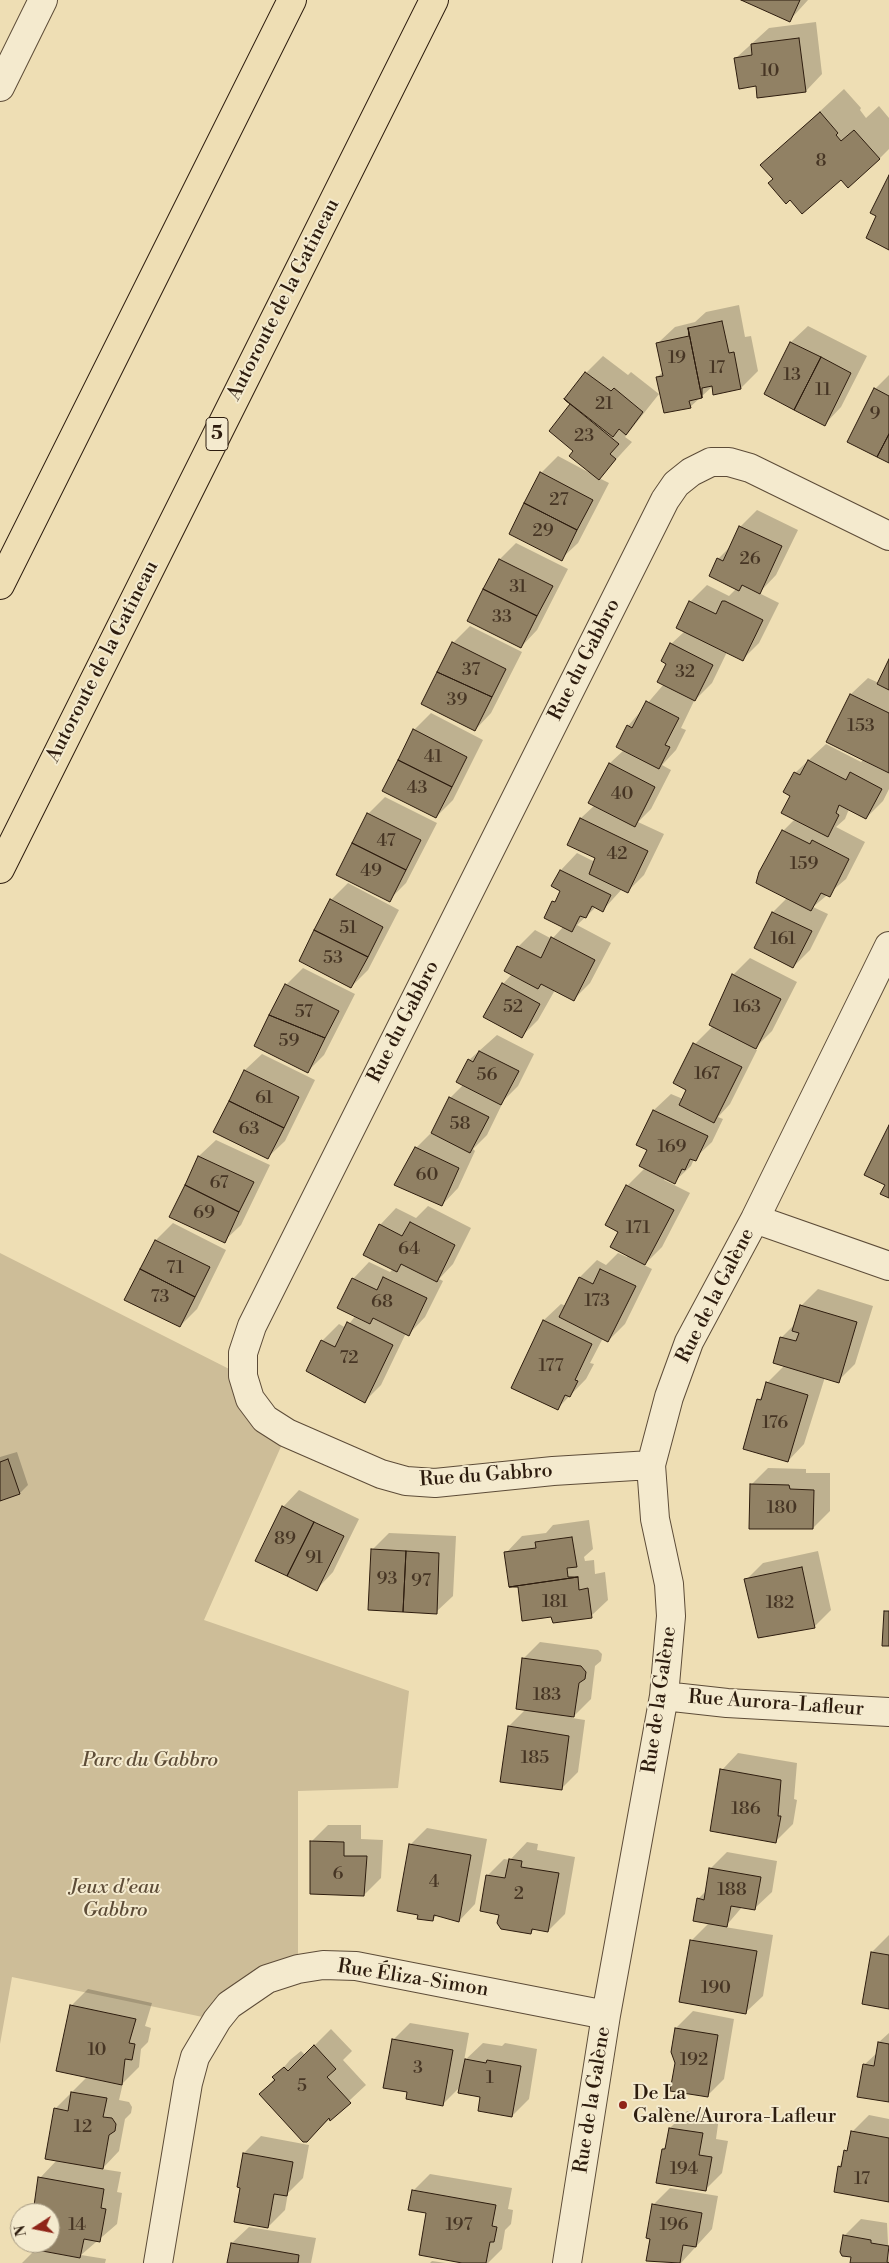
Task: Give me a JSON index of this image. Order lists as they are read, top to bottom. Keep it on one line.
{"streets":{"highway":["Autoroute de la Gatineau","5"],"street":["Rue du Gabbro","Rue de la Galène","Rue Aurora-Lafleur","Rue Éliza-Simon"]},"crossings":[["Rue du Gabbro","Rue de la Galène"],["Rue de la Galène","Rue Aurora-Lafleur"],["Rue de la Galène","Rue Éliza-Simon"]],"parks":["Parc du Gabbro","Jeux d'eau Gabbro"],"places":["De La Galène/Aurora-Lafleur"],"house_numbers":["10","8","19","17","13","11","21","9","23","27","29","26","31","33","37","32","39","153","41","43","40","47","42","159","49","51","161","53","52","163","57","59","167","56","61","58","63","169","60","67","69","171","64","71","73","173","68","72","177","176","180","89","91","93","97","181","182","183","185","186","6","4","188","2","190","10","192","3","1","5","12","194","17","14","197","196"],"north":"left"}
